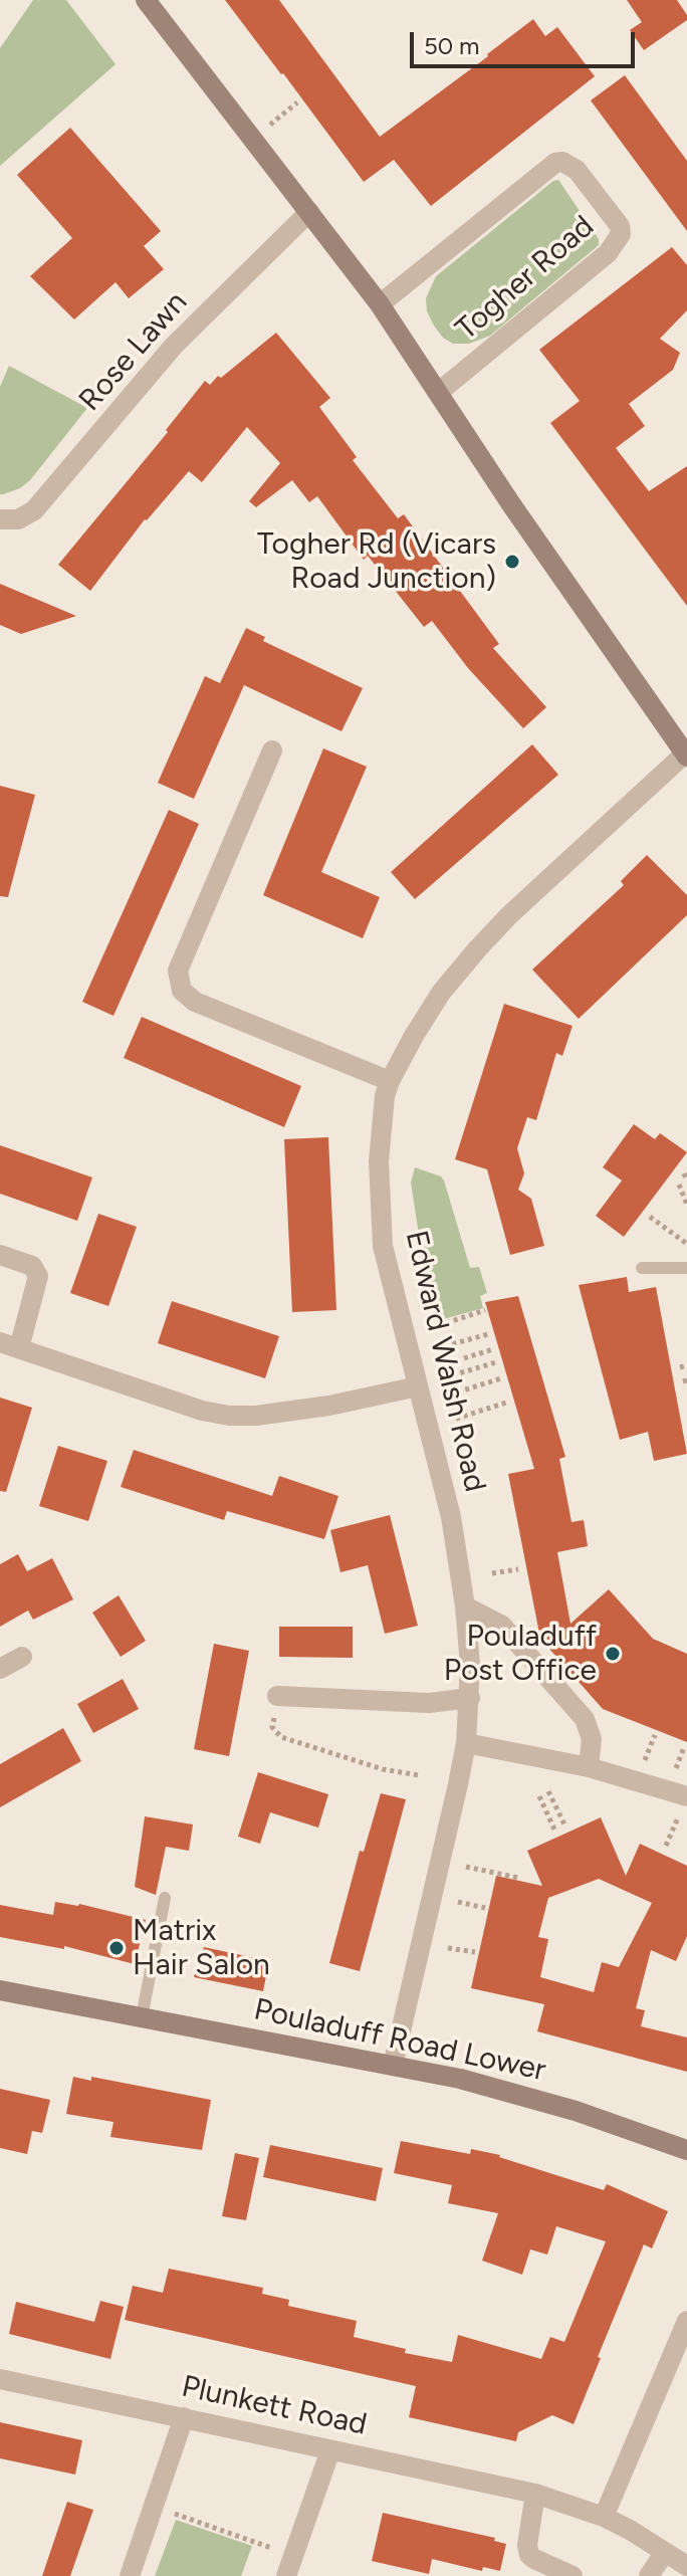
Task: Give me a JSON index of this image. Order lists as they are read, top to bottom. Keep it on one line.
{"streets":{"street":["Togher Road","Rose Lawn","Edward Walsh Road","Pouladuff Road Lower","Plunkett Road"]},"crossings":[["Edward Walsh Road","Pouladuff Road Lower"]],"places":["Togher Rd (Vicars Road Junction)","Pouladuff Post Office","Matrix Hair Salon"],"scale_bar":"50 m"}
